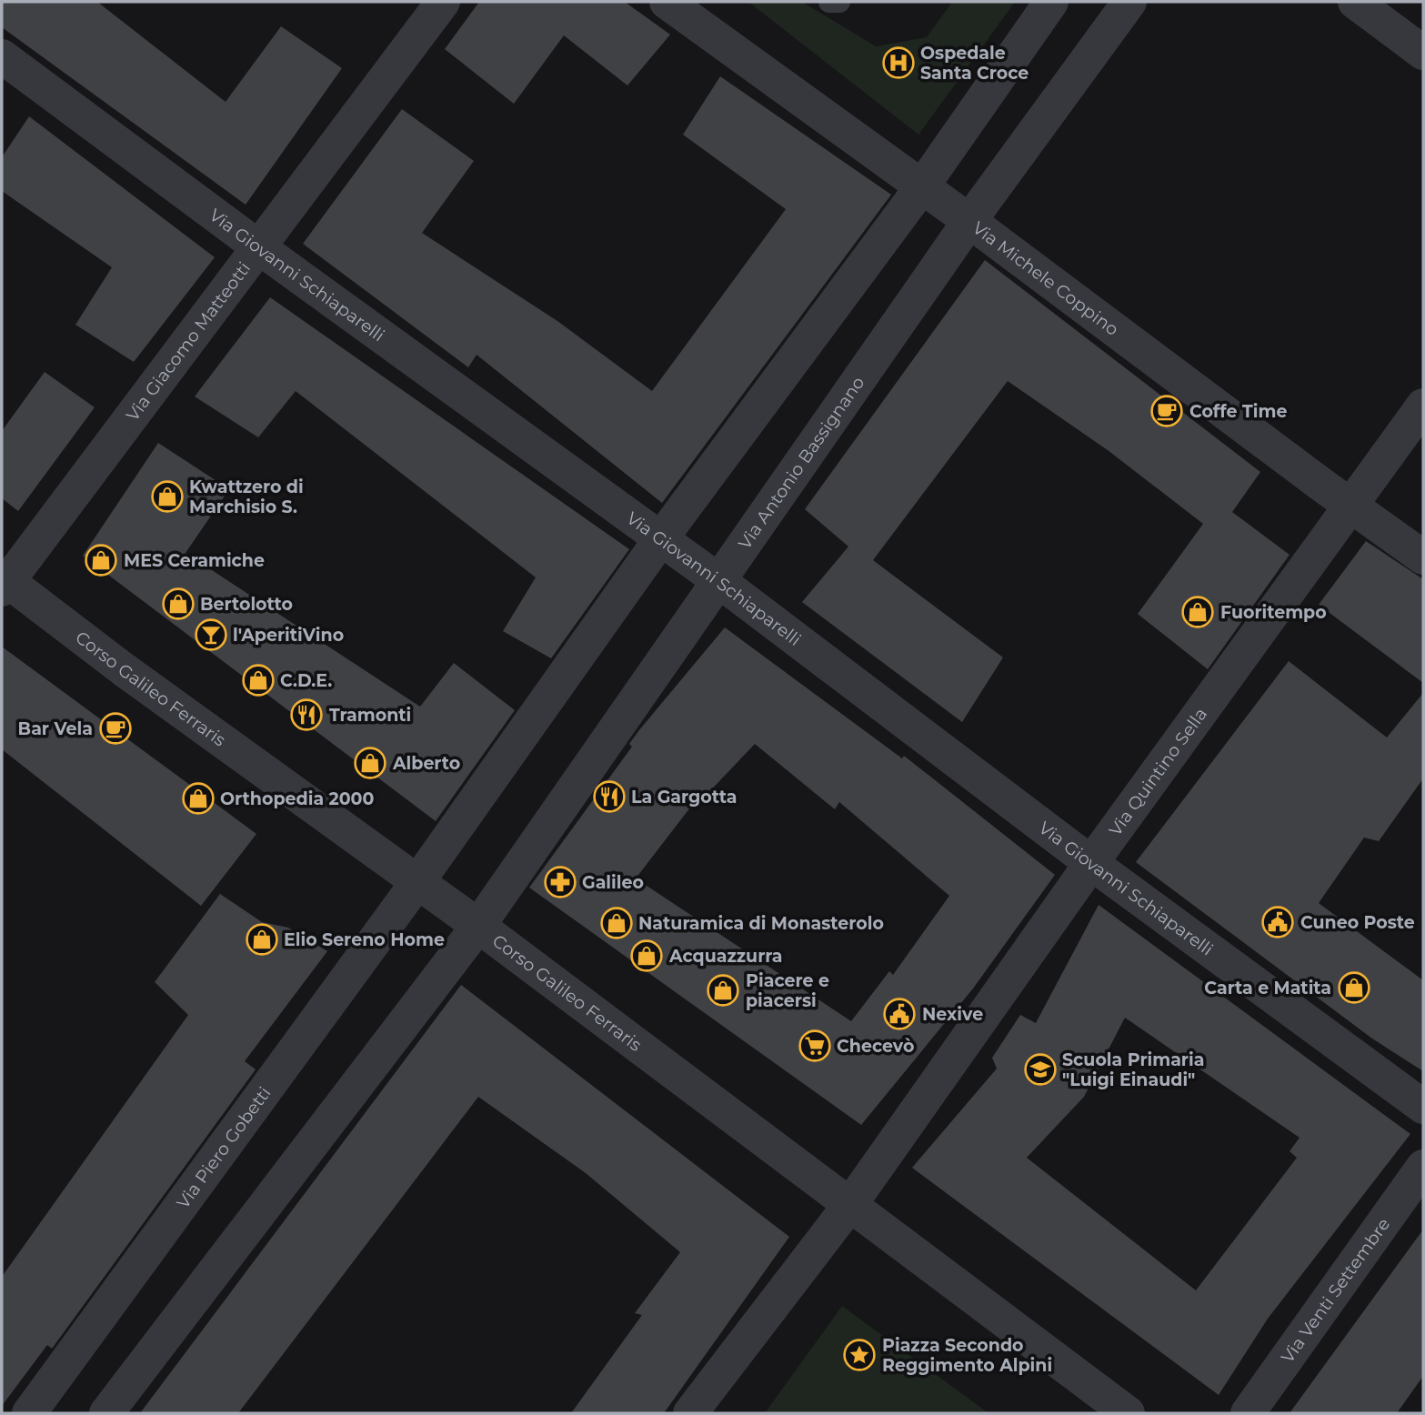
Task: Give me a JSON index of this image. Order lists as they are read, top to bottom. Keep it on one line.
{"streets":{"street":["Via Giovanni Schiaparelli","Via Michele Coppino","Via Giacomo Matteotti","Via Antonio Bassignano","Corso Galileo Ferraris","Via Quintino Sella","Via Piero Gobetti","Via Venti Settembre"]},"crossings":[["Via Giovanni Schiaparelli","Via Giacomo Matteotti"],["Via Giovanni Schiaparelli","Via Antonio Bassignano"],["Via Giovanni Schiaparelli","Via Quintino Sella"],["Via Michele Coppino","Via Antonio Bassignano"],["Via Michele Coppino","Via Quintino Sella"],["Via Giacomo Matteotti","Corso Galileo Ferraris"],["Via Antonio Bassignano","Corso Galileo Ferraris"],["Corso Galileo Ferraris","Via Quintino Sella"],["Corso Galileo Ferraris","Via Piero Gobetti"]],"places":{"hospital":["Ospedale Santa Croce"],"cafe":["Coffe Time","Bar Vela"],"shop":["Kwattzero di Marchisio S.","MES Ceramiche","Bertolotto","Fuoritempo","C.D.E.","Alberto","Orthopedia 2000","Naturamica di Monasterolo","Elio Sereno Home","Acquazzurra","Carta e Matita","Piacere e piacersi"],"bar":["l'AperitiVino"],"restaurant":["Tramonti","La Gargotta"],"pharmacy":["Galileo"],"public building":["Cuneo Poste","Nexive"],"supermarket":["Checevò"],"school or university":["Scuola Primaria \"Luigi Einaudi\""],"place":["Piazza Secondo Reggimento Alpini"]}}
